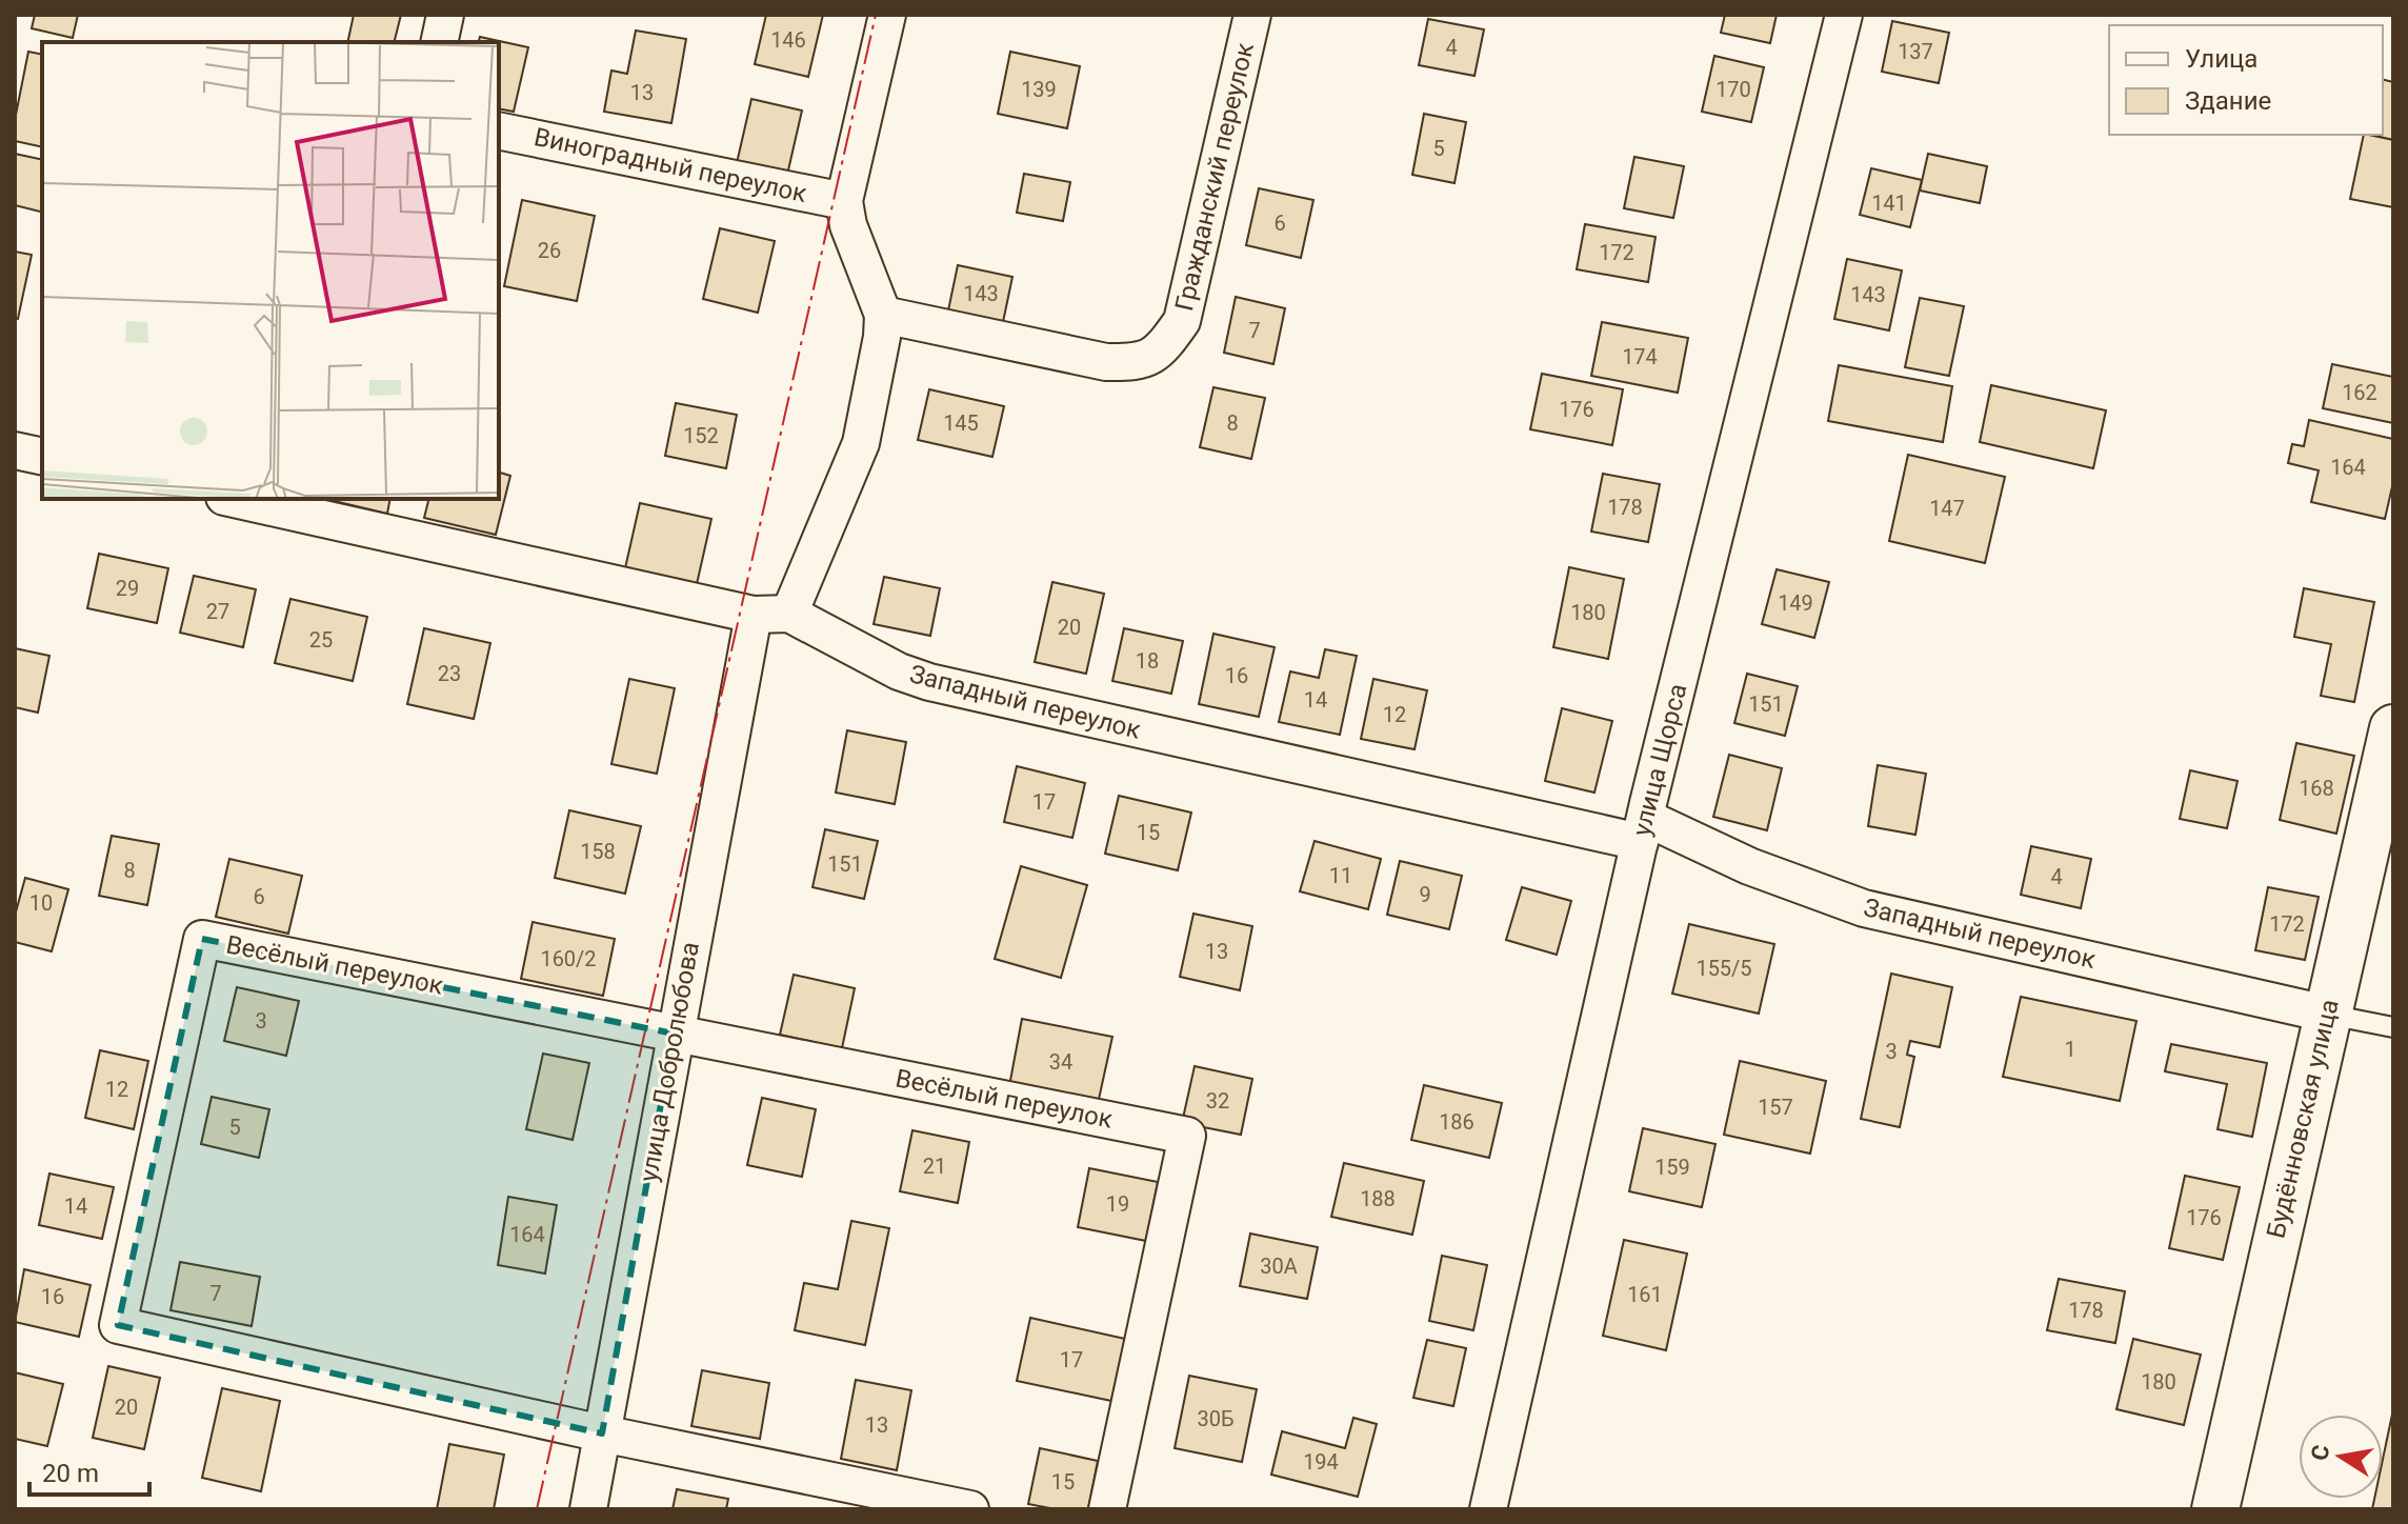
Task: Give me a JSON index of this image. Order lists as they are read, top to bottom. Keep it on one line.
{"streets":{"street":["Виноградный переулок","Гражданский переулок","Западный переулок","улица Щорса","Весёлый переулок","улица Добролюбова","Будённовская улица"]},"crossings":[["Западный переулок","улица Щорса"],["Западный переулок","улица Добролюбова"],["Западный переулок","Будённовская улица"],["Весёлый переулок","улица Добролюбова"]],"house_numbers":["146","4","137","139","170","13","5","141","6","26","172","143","143","7","174","162","176","145","8","152","164","178","147","29","149","27","180","20","25","18","23","16","14","151","12","168","17","15","158","151","8","11","4","9","6","10","172","13","160/2","155/5","3","1","3","34","12","32","157","186","5","21","159","188","19","14","176","164","30А","7","161","16","178","17","180","20","30Б","13","194","15"],"legend":["Улица","Здание"],"scale_bar":"20 m","north":"left"}
